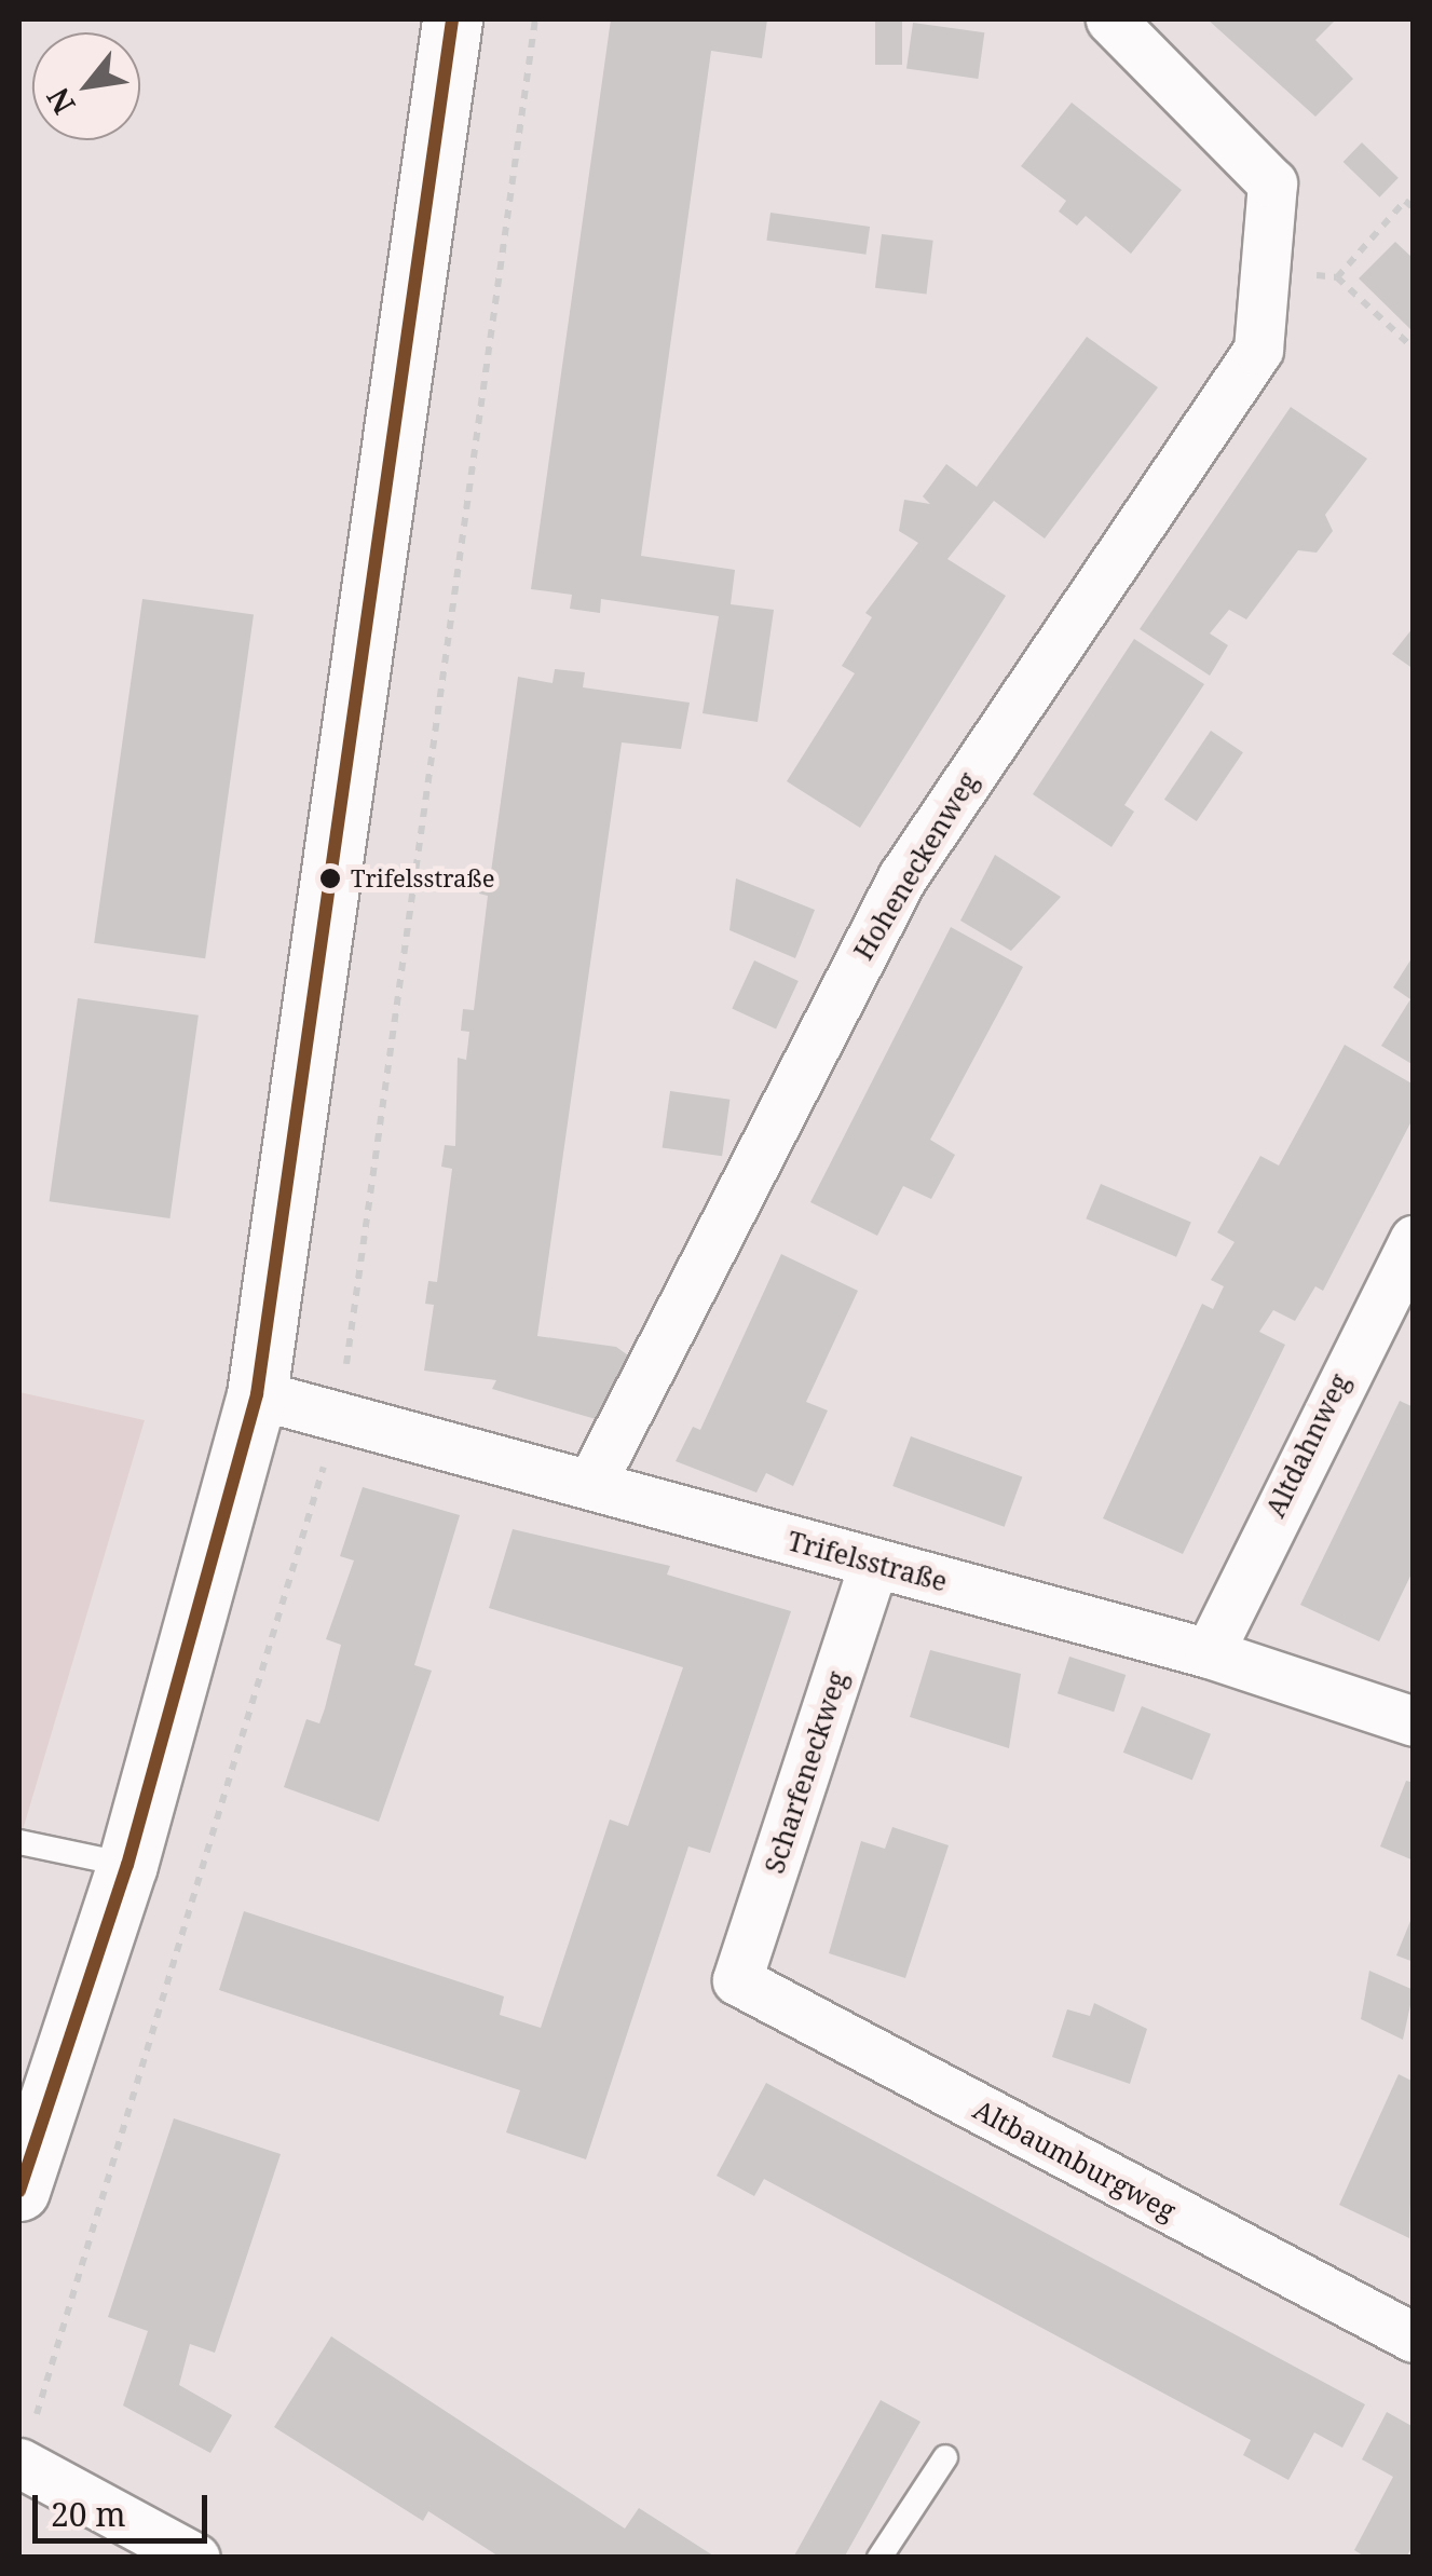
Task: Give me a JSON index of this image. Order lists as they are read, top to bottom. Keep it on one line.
{"streets":{"street":["Hoheneckenweg","Altdahnweg","Trifelsstraße","Scharfeneckweg","Altbaumburgweg"]},"crossings":[["Hoheneckenweg","Trifelsstraße"],["Altdahnweg","Trifelsstraße"],["Trifelsstraße","Scharfeneckweg"],["Scharfeneckweg","Altbaumburgweg"]],"places":["Trifelsstraße"],"scale_bar":"20 m","north":"bottom left"}
